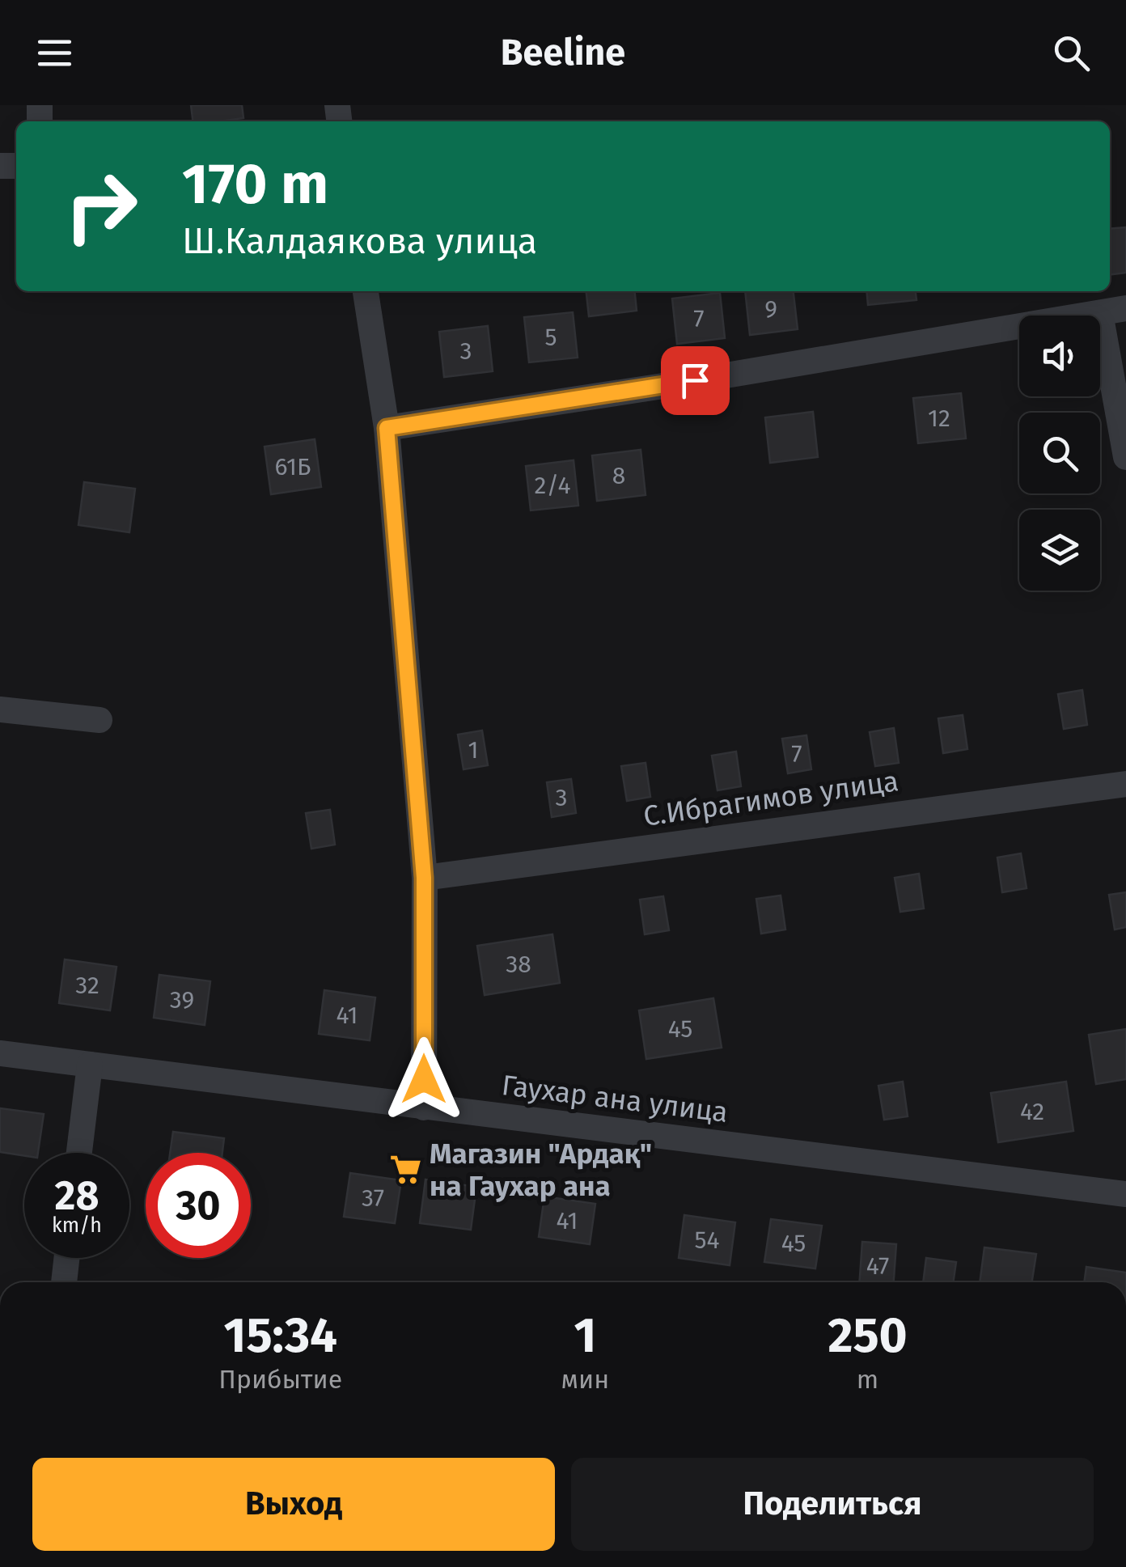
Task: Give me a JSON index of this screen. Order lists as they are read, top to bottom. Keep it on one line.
{"streets":{"street":["С.Ибрагимов улица","Гаухар ана улица"]},"places":{"supermarket":["Магазин \"Ардақ\" на Гаухар ана"]},"house_numbers":["9","7","5","3","12","61Б","8","2/4","1","7","3","38","32","39","41","45","42","37","41","54","45","47"],"page":{"header":"Beeline","turn":["170 m","Ш.Калдаякова улица"],"speed":"28 km/h","limit":"30","eta":["15:34","Прибытие","1","мин","250","m"],"buttons":["Выход","Поделиться"]}}
